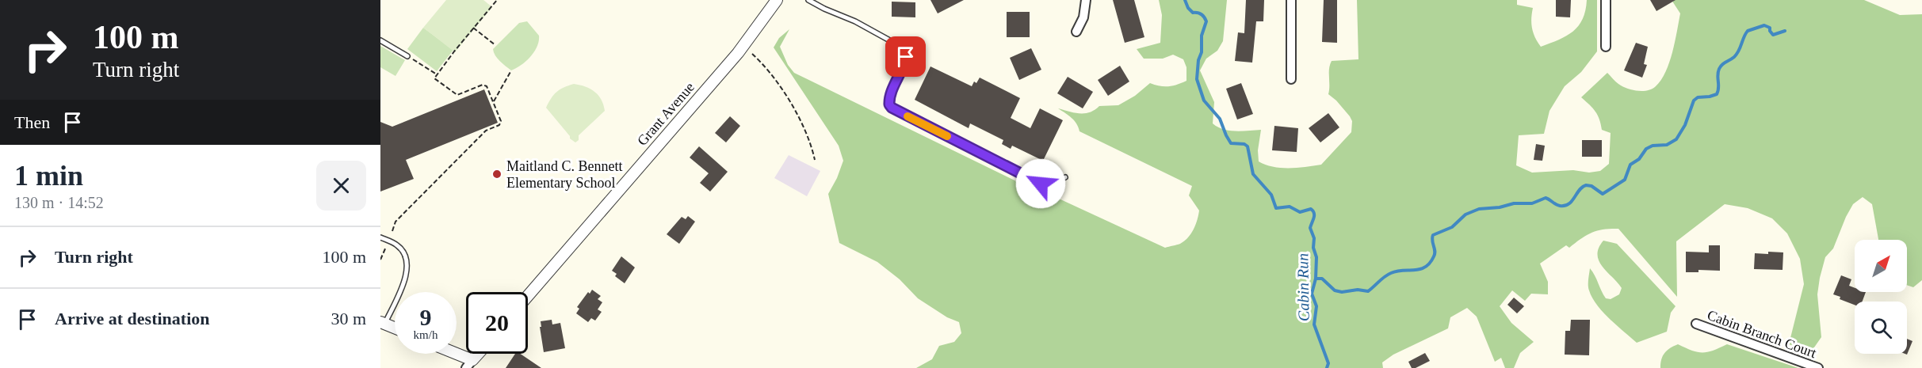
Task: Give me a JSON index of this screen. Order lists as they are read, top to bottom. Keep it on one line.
{"streets":{"street":["Grant Avenue","Cabin Branch Court"]},"water":["Cabin Run"],"places":["Maitland C. Bennett Elementary School"],"north":"top right","page":{"turn":["100 m","Turn right"],"then":"Then","heading":["1 min","130 m · 14:52"],"list":[{"name":"Turn right","value":"100 m"},{"name":"Arrive at destination","value":"30 m"}],"speed":"9 km/h","limit":"20"}}
